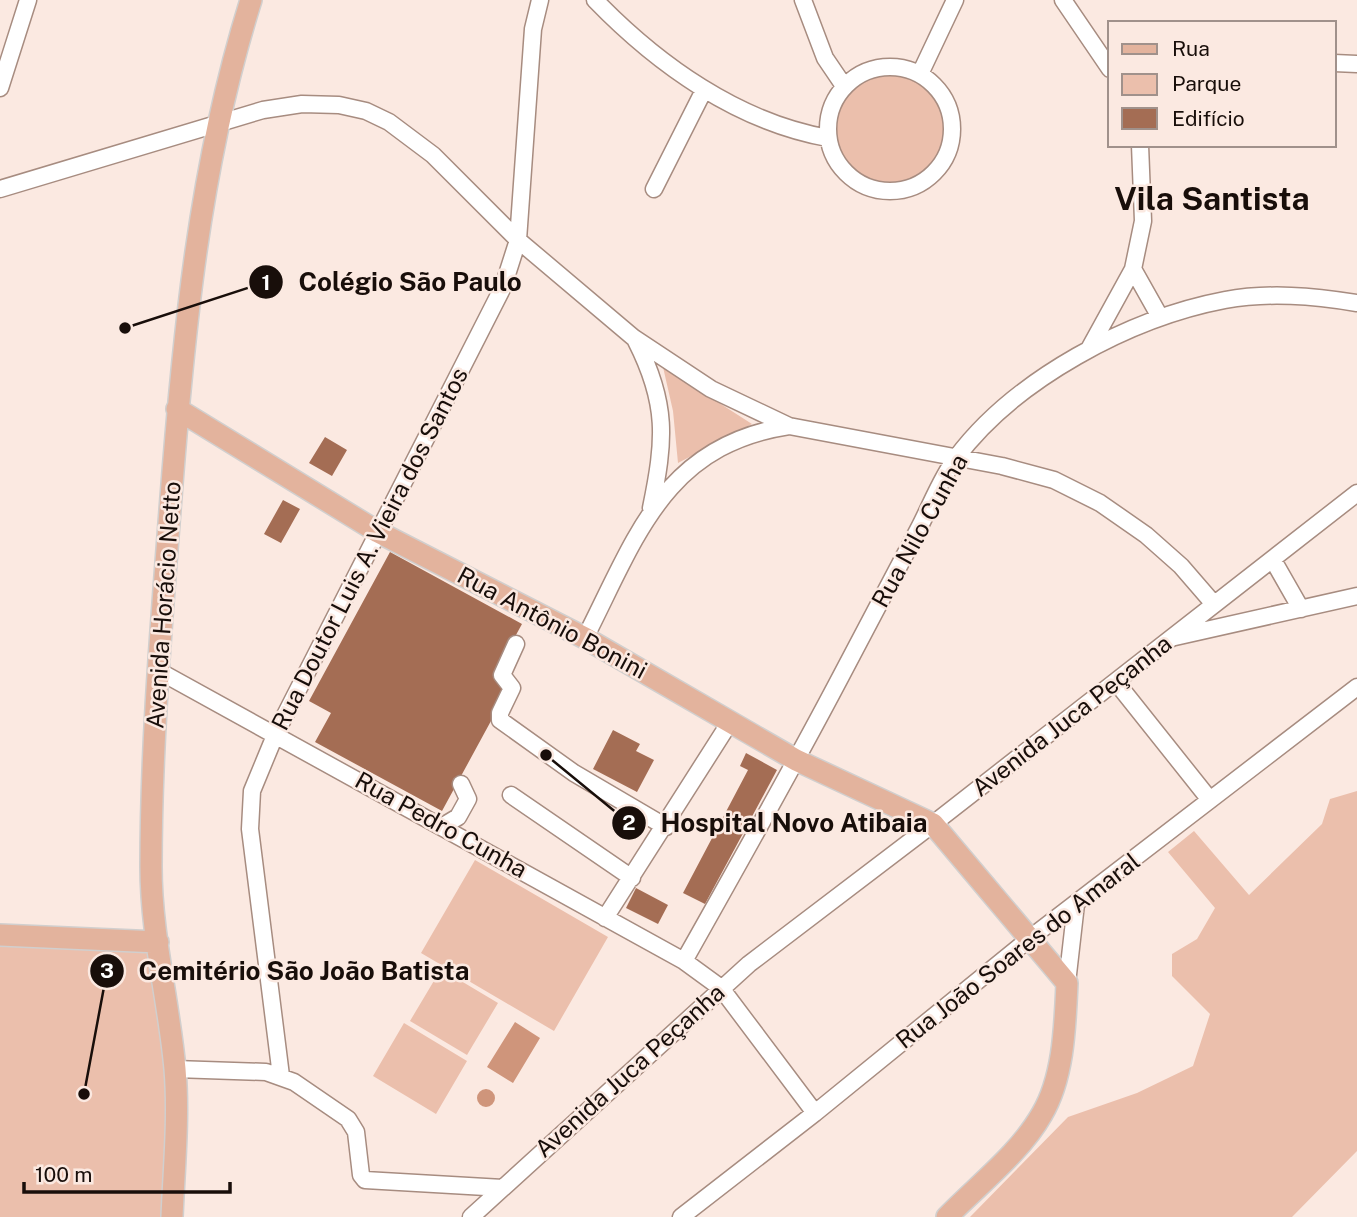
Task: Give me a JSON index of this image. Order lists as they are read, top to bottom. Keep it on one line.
{"streets":{"main road":["Avenida Horácio Netto","Rua Antônio Bonini"],"street":["Rua Nilo Cunha","Rua Doutor Luis A. Vieira dos Santos","Avenida Juca Peçanha","Rua Pedro Cunha","Rua João Soares do Amaral"]},"crossings":[["Rua Nilo Cunha","Rua Antônio Bonini"],["Rua Nilo Cunha","Rua Pedro Cunha"],["Rua Doutor Luis A. Vieira dos Santos","Rua Antônio Bonini"],["Rua Doutor Luis A. Vieira dos Santos","Rua Pedro Cunha"],["Avenida Horácio Netto","Rua Antônio Bonini"],["Avenida Horácio Netto","Rua Pedro Cunha"],["Rua Antônio Bonini","Avenida Juca Peçanha"],["Avenida Juca Peçanha","Rua Pedro Cunha"],["Rua Pedro Cunha","Rua João Soares do Amaral"]],"districts":["Vila Santista"],"places":["Colégio São Paulo","Hospital Novo Atibaia","Cemitério São João Batista"],"legend":["Rua","Parque","Edifício"],"scale_bar":"100 m"}
